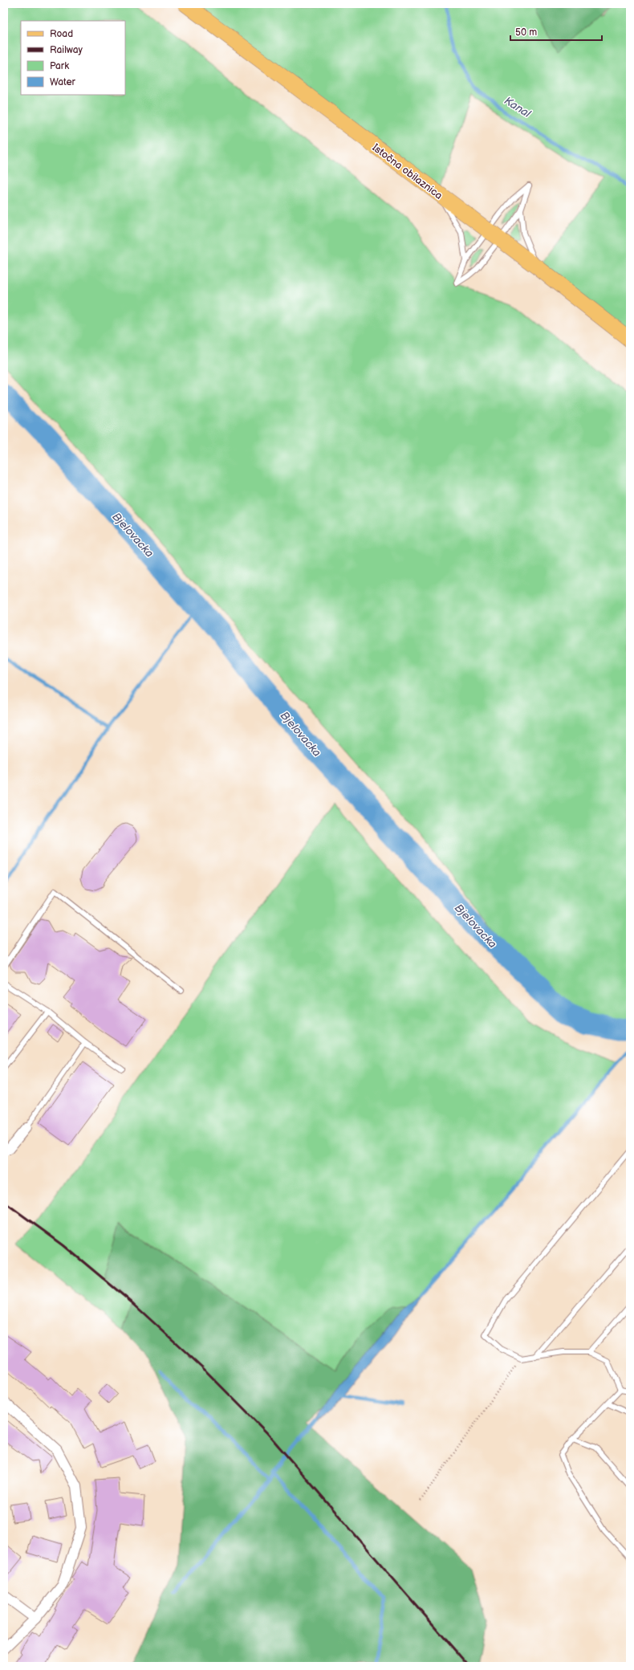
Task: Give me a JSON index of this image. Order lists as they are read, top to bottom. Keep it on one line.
{"streets":{"main road":["Istočna obilaznica"]},"water":["Kanal","Bjelovacka"],"legend":["Road","Railway","Park","Water"],"scale_bar":"50 m"}
